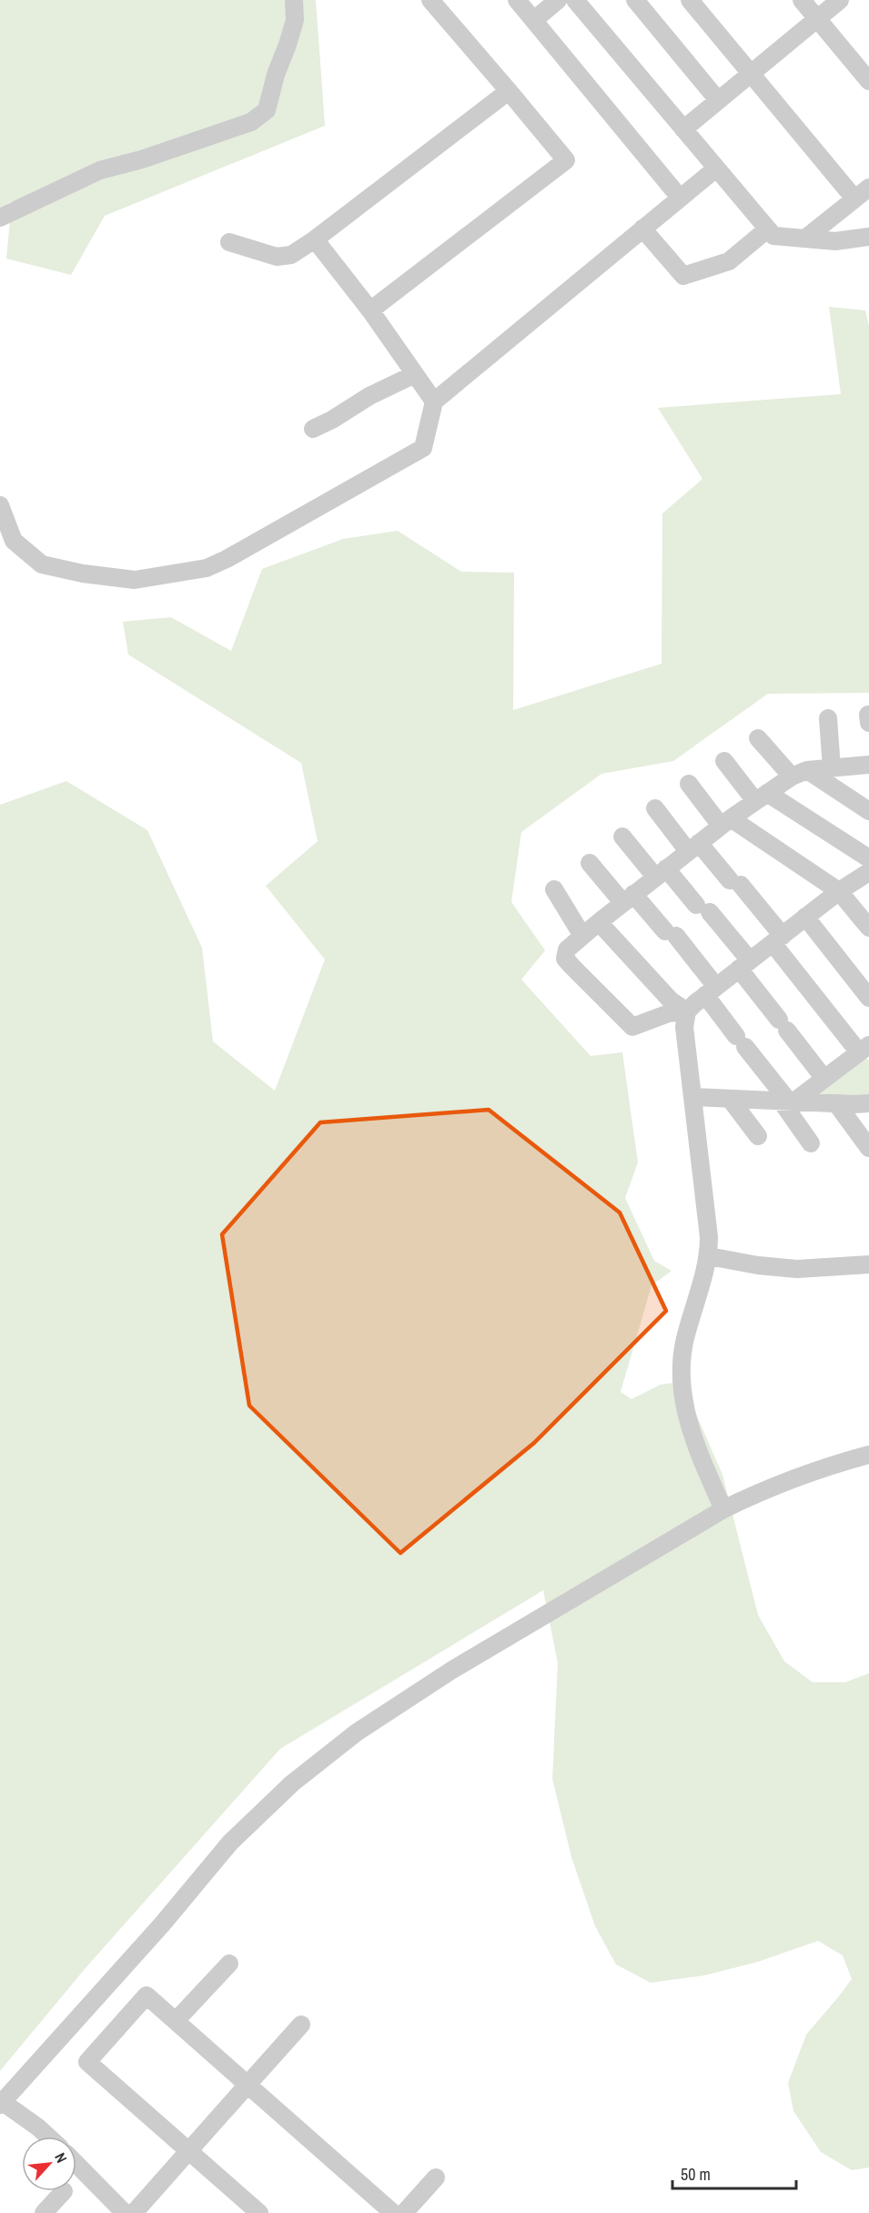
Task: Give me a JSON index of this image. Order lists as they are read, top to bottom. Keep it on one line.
{"scale_bar":"50 m","north":"top right"}
